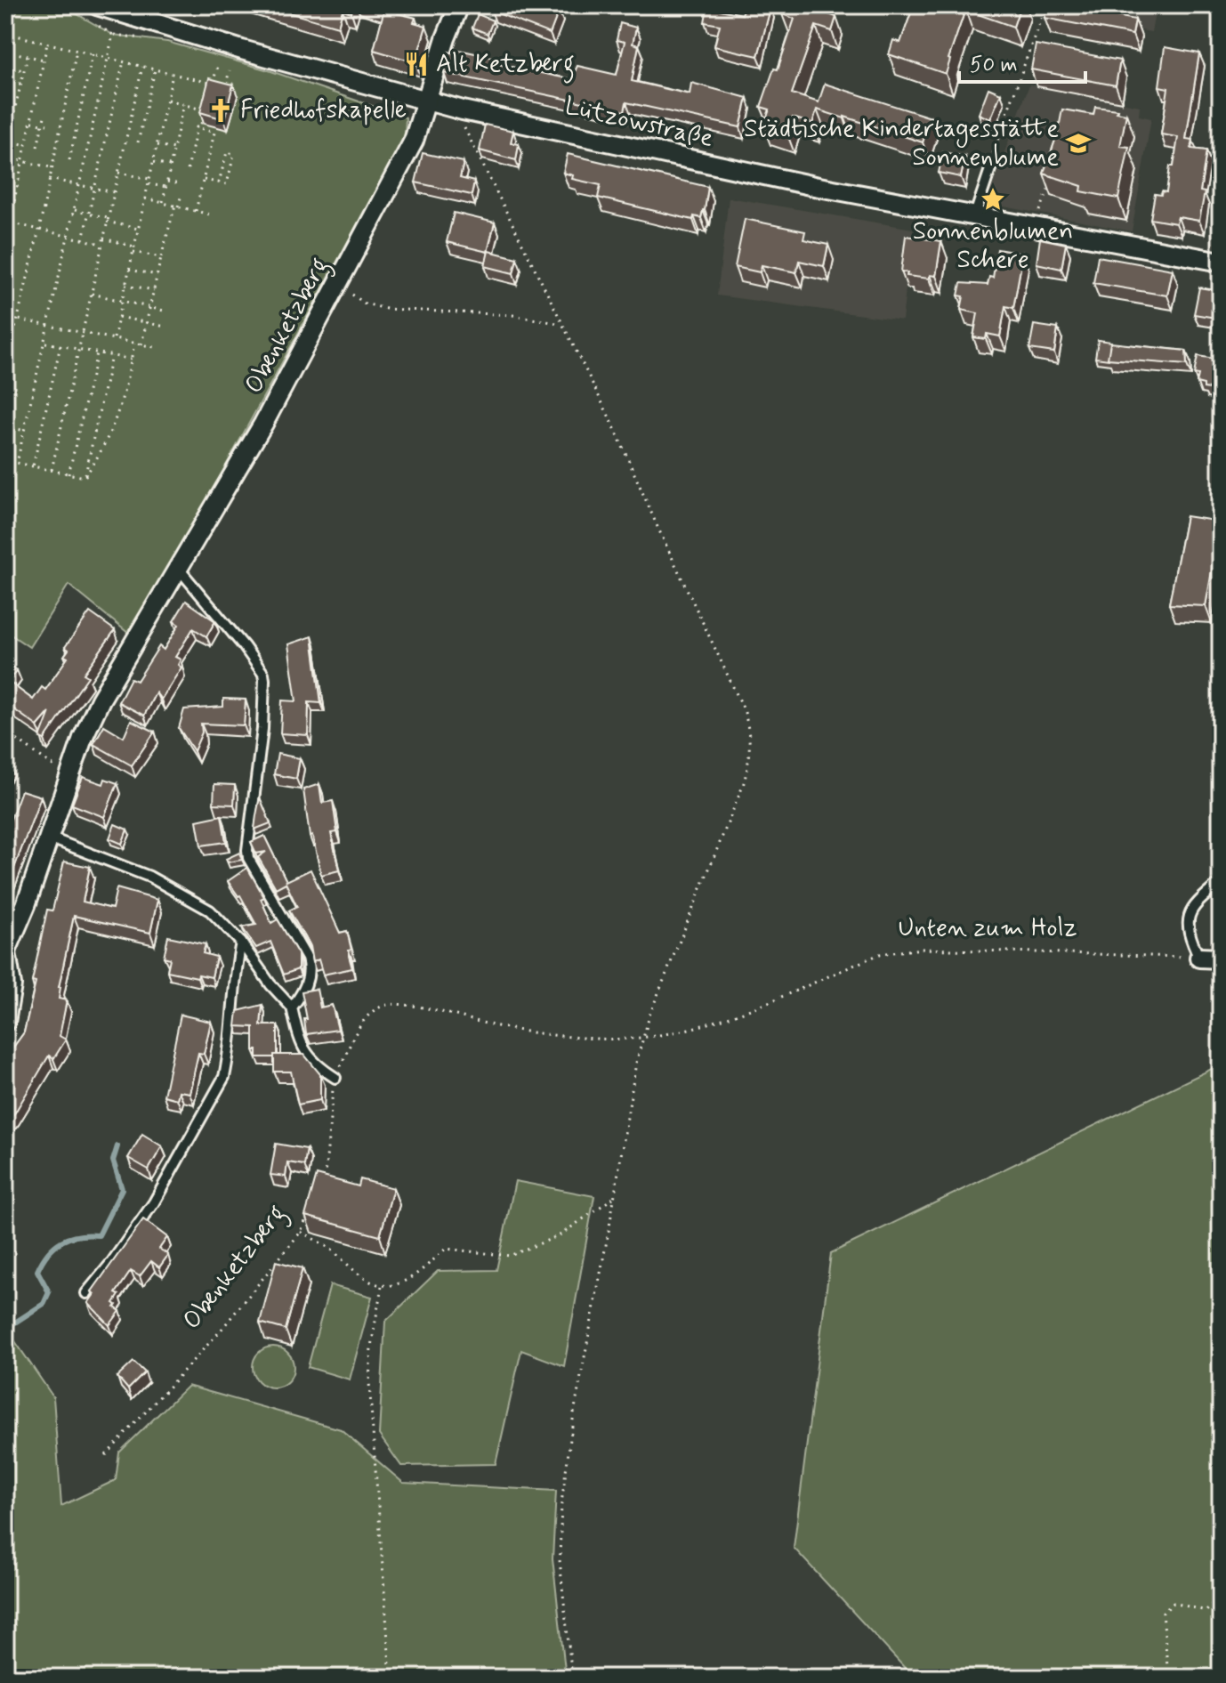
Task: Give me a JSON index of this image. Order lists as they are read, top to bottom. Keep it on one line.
{"streets":{"street":["Lützowstraße","Obenketzberg"],"path":["Unten zum Holz"]},"crossings":[["Lützowstraße","Obenketzberg"]],"places":{"restaurant":["Alt Ketzberg"],"church":["Friedhofskapelle"],"school or university":["Städtische Kindertagesstätte Sonnenblume"],"place":["Sonnenblumen Schere"]},"scale_bar":"50 m"}
